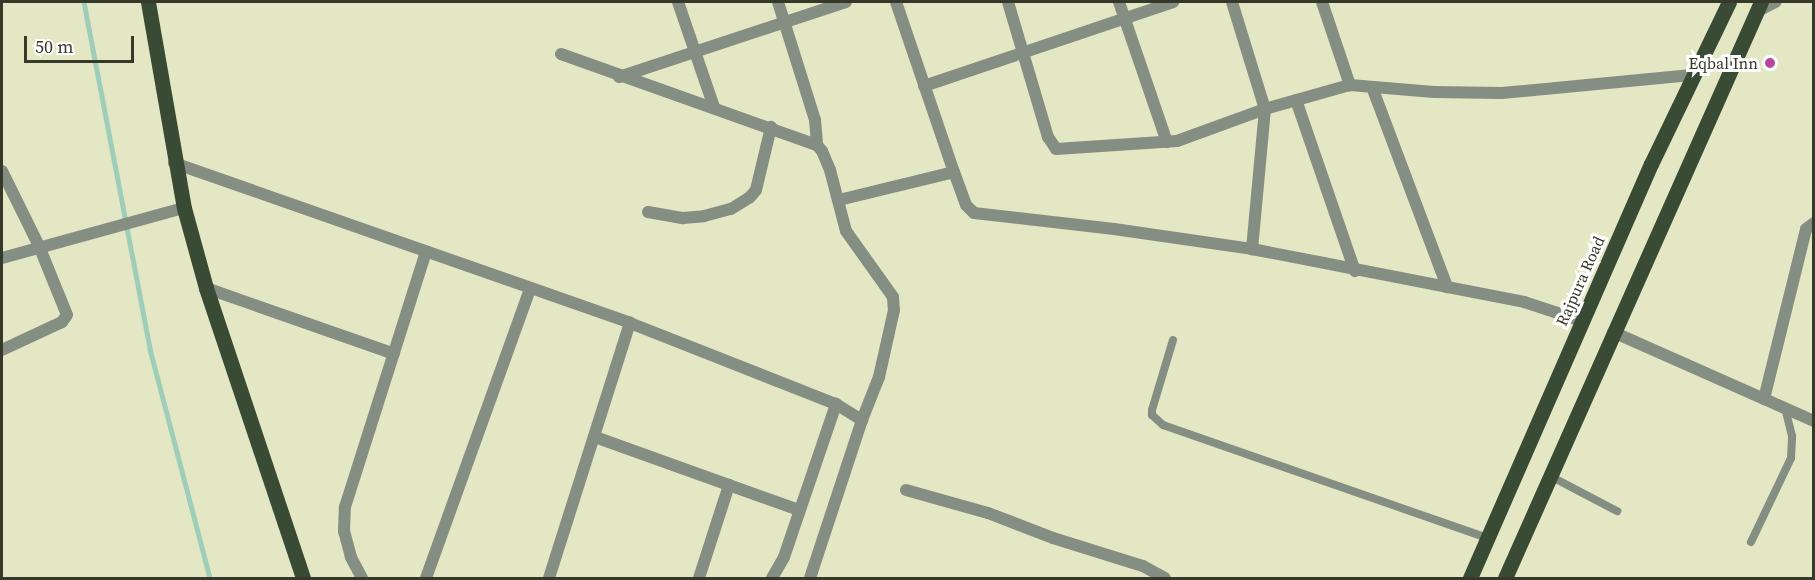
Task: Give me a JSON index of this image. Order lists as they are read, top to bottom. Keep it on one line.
{"streets":{"main road":["Rajpura Road"]},"places":["Eqbal Inn"],"scale_bar":"50 m"}
